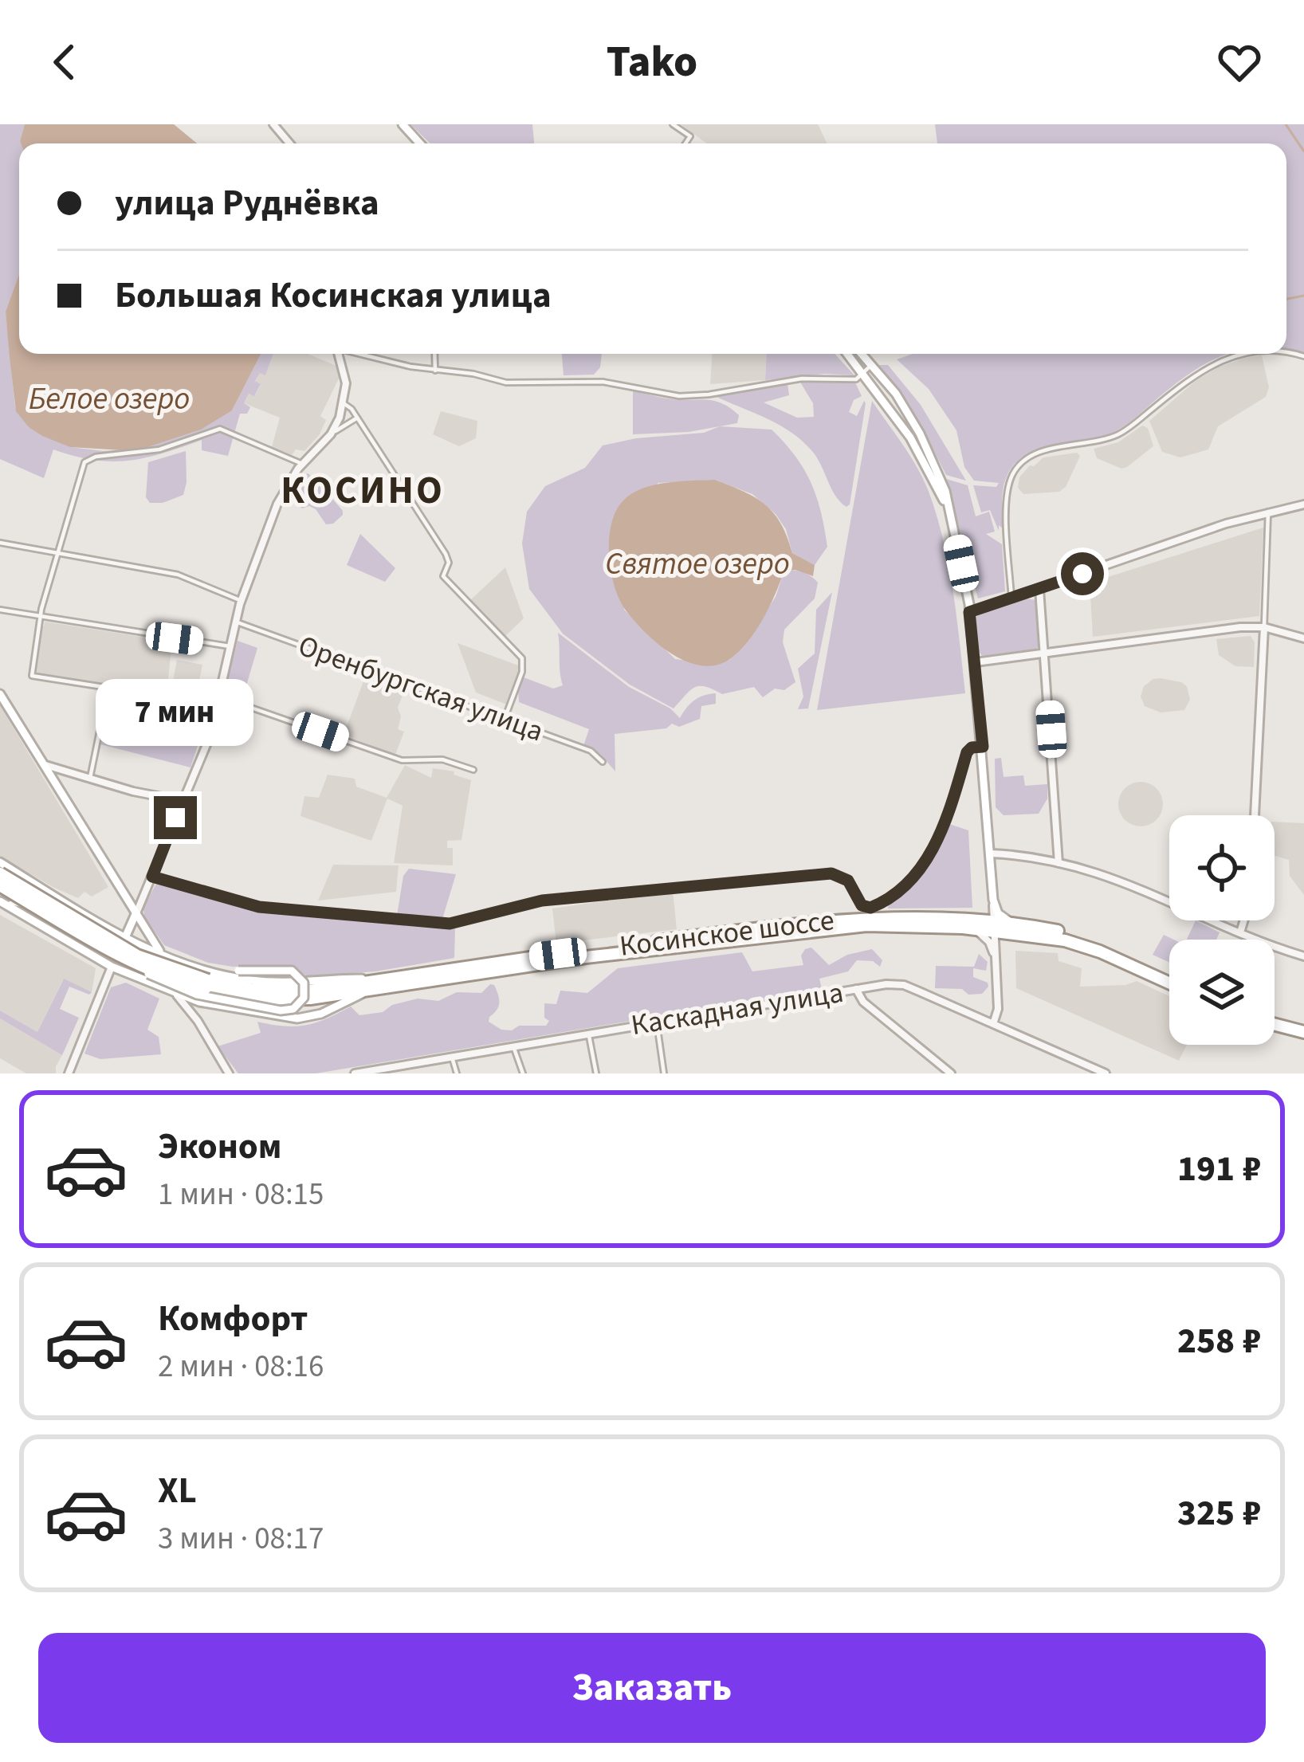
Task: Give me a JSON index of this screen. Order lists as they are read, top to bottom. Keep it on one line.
{"streets":{"highway":["Косинское шоссе"],"street":["Оренбургская улица","Каскадная улица"]},"districts":["КОСИНО"],"water":["Белое озеро","Святое озеро"],"page":{"header":"Tako","banner":["улица Руднёвка","Большая Косинская улица"],"bubble":"7 мин","list":[{"name":"Эконом","note":"1 мин · 08:15","value":"191 ₽"},{"name":"Комфорт","note":"2 мин · 08:16","value":"258 ₽"},{"name":"XL","note":"3 мин · 08:17","value":"325 ₽"}],"buttons":"Заказать"}}
